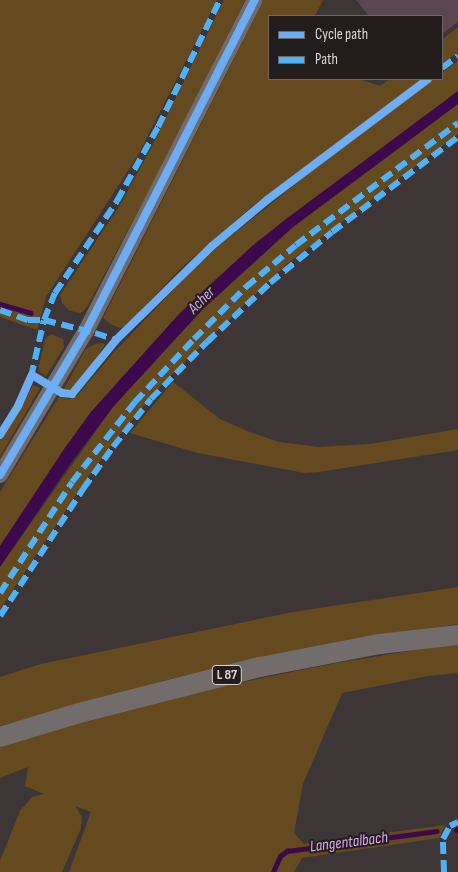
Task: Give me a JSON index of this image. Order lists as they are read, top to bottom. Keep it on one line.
{"streets":{"main road":["L 87"]},"water":["Acher","Langentalbach"],"legend":["Cycle path","Path"]}
